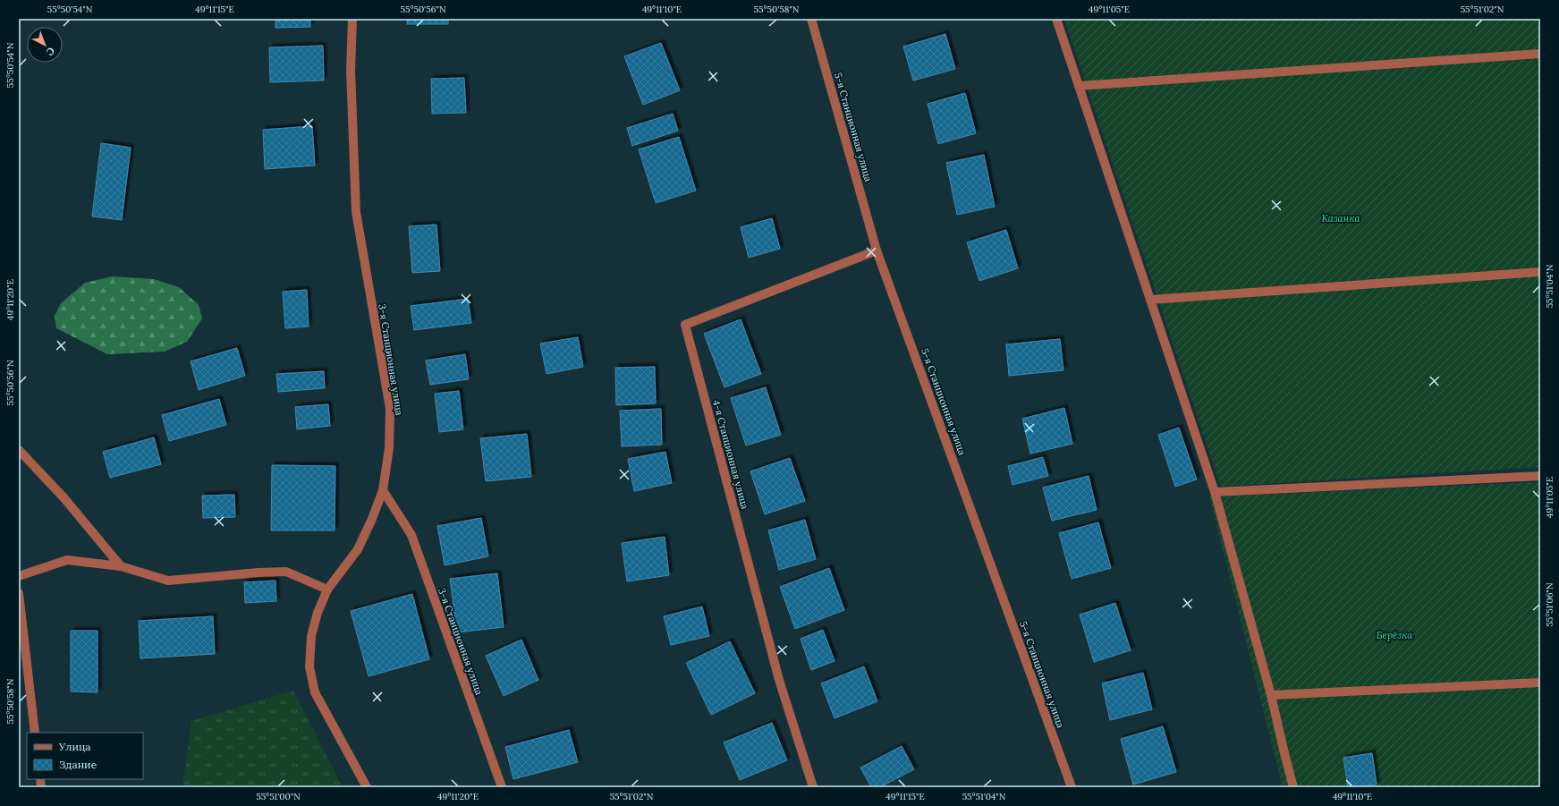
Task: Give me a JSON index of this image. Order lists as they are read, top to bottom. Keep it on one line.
{"streets":{"street":["5-я Станционная улица","3-я Станционная улица","4-я Станционная улица"]},"crossings":[["5-я Станционная улица","4-я Станционная улица"]],"parks":["Казанка","Берёзка"],"legend":["Улица","Здание"],"north":"bottom right","coordinates":["55°50'54\"N","49°11'15\"E","55°50'56\"N","49°11'10\"E","55°50'58\"N","49°11'05\"E","55°51'02\"N","55°51'04\"N","49°11'20\"E","55°51'06\"N","55°51'00\"N"]}
